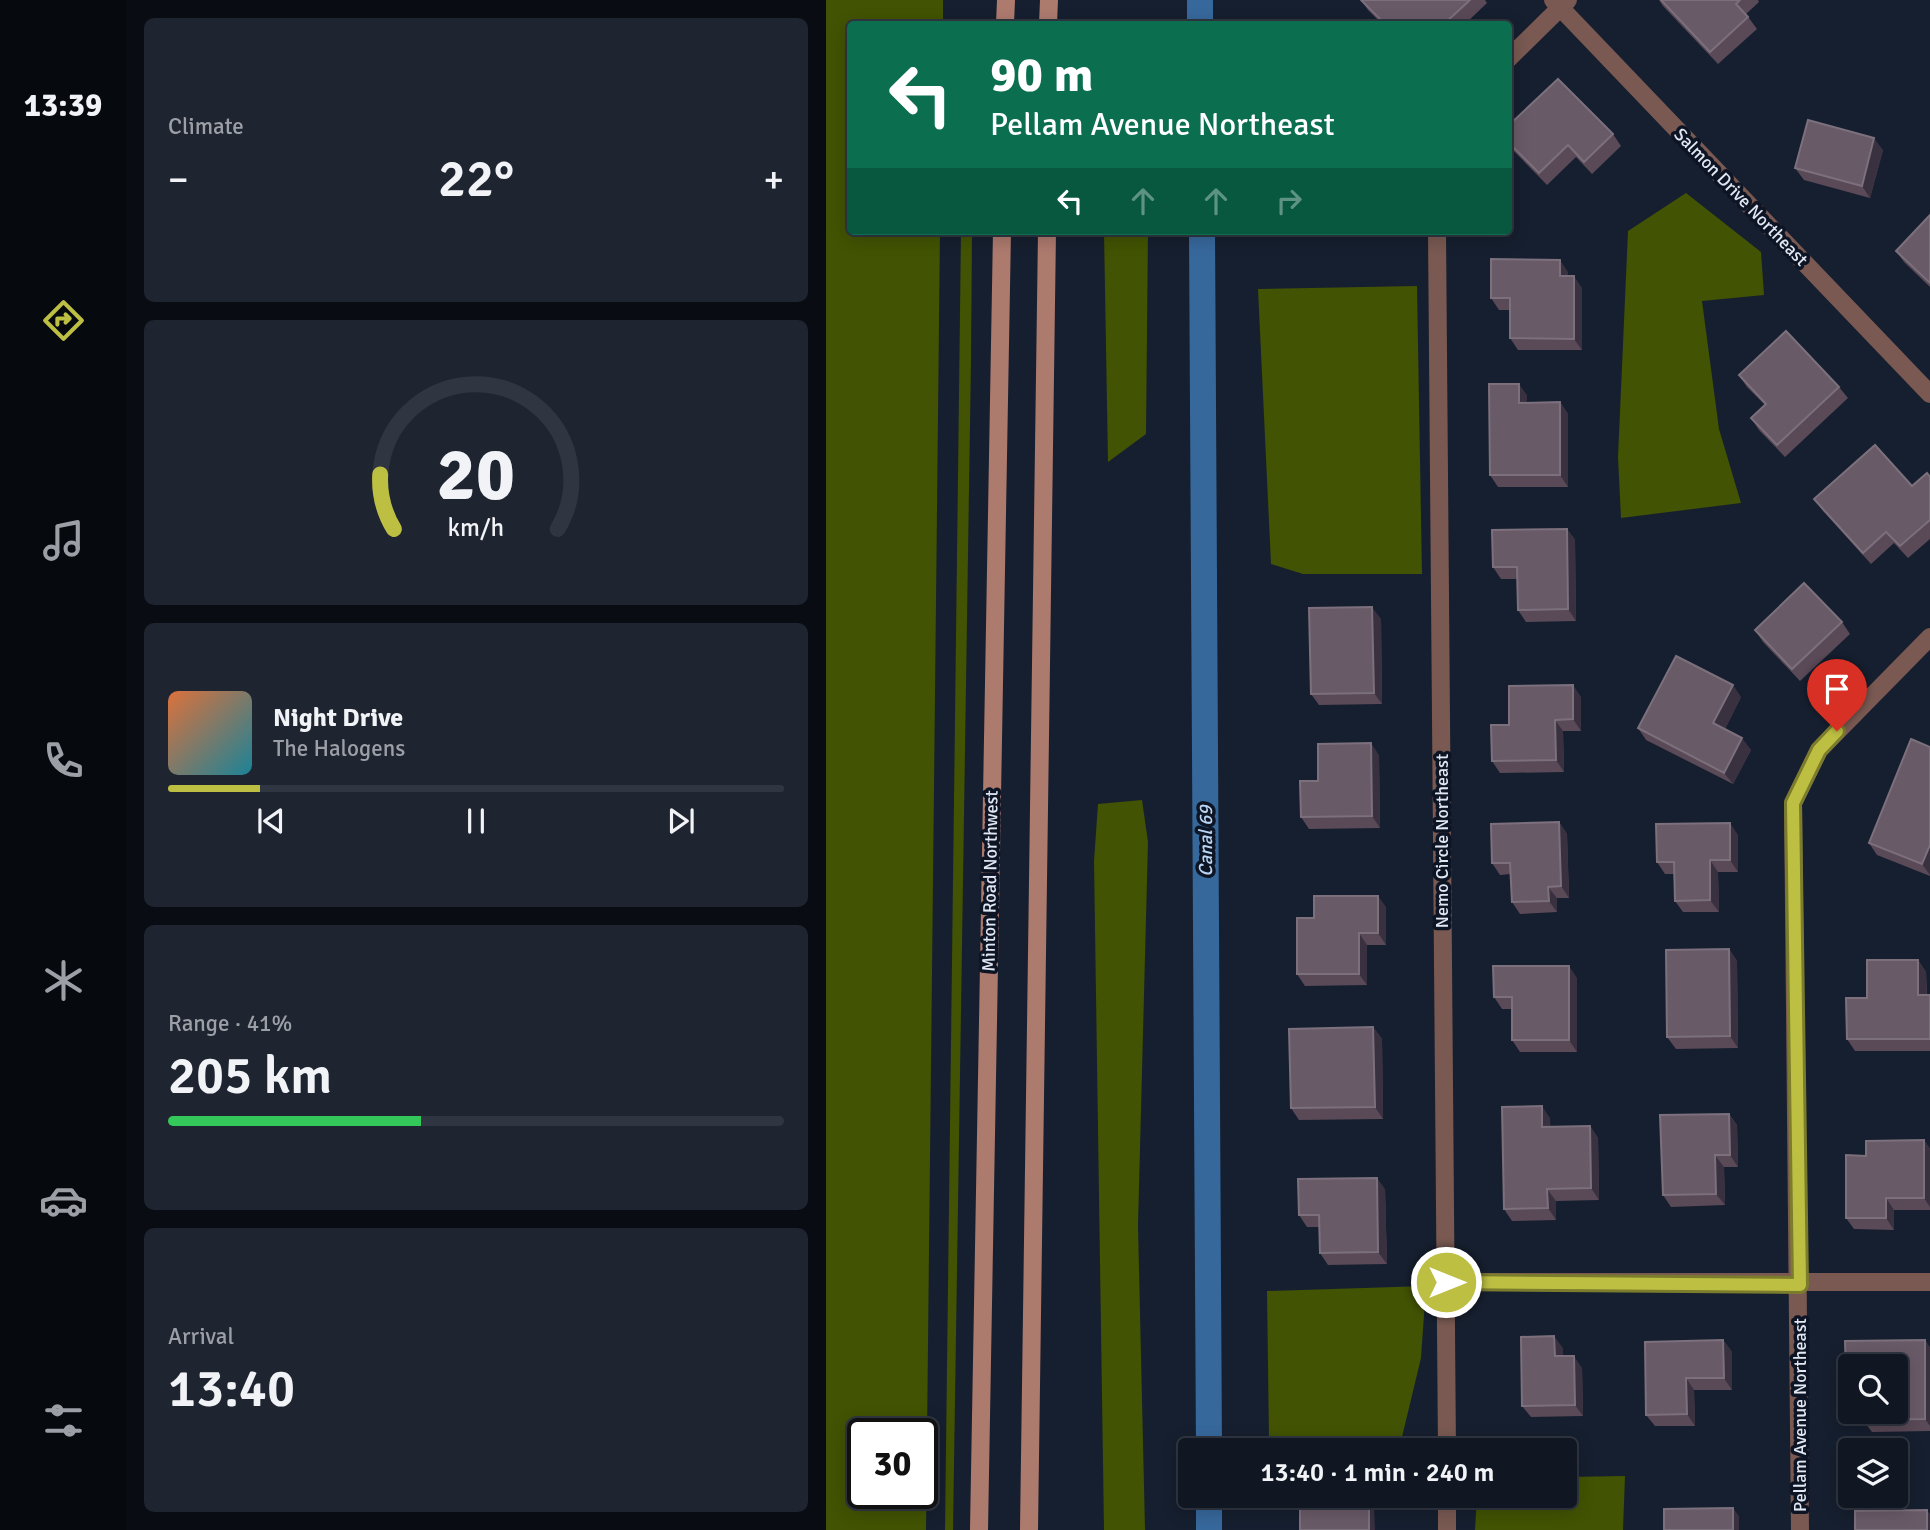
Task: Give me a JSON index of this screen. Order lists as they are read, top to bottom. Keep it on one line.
{"streets":{"main road":["Minton Road Northwest"],"street":["Salmon Drive Northeast","Nemo Circle Northeast","Pellam Avenue Northeast"]},"water":["Canal 69"],"page":{"tabs":"13:39","tile":["Climate",["Range · 41%","205 km"],["Arrival","13:40"]],"turn":["90 m","Pellam Avenue Northeast"],"heat":["−","22°","+"],"song":["Night Drive","The Halogens"],"limit":"30","trip":"13:40 · 1 min · 240 m","gauge":["20","km/h"]}}
